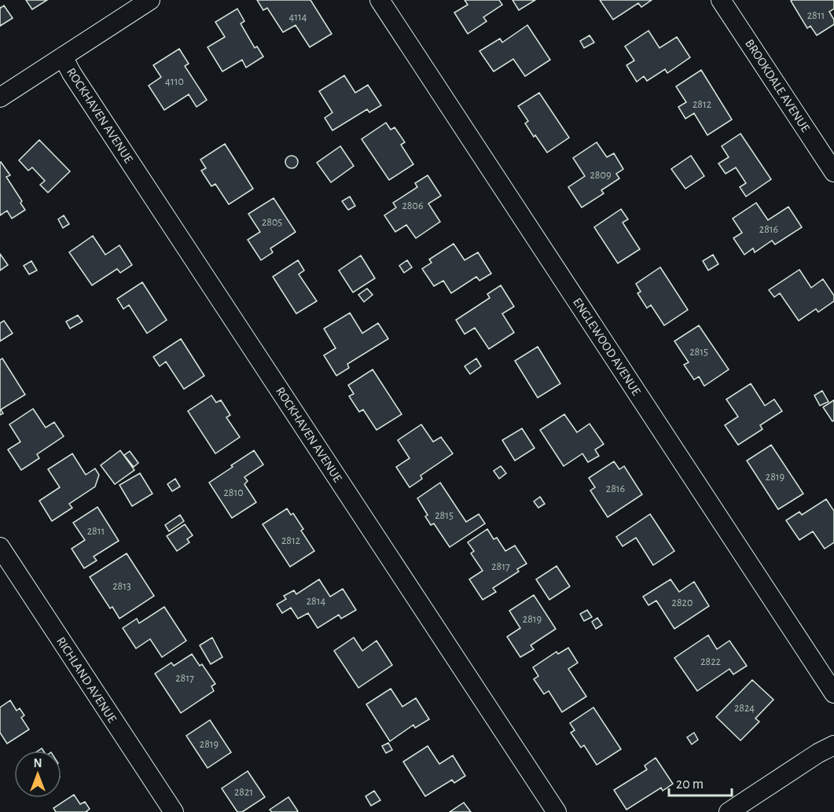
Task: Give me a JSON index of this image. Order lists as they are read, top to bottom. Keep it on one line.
{"streets":{"street":["BROOKDALE AVENUE","ROCKHAVEN AVENUE","ENGLEWOOD AVENUE","RICHLAND AVENUE"]},"house_numbers":["2811","4114","4110","2812","2809","2806","2805","2816","2815","2819","2816","2810","2815","2811","2812","2817","2813","2814","2820","2819","2822","2817","2824","2819","2821"],"scale_bar":"20 m","north":"top"}
